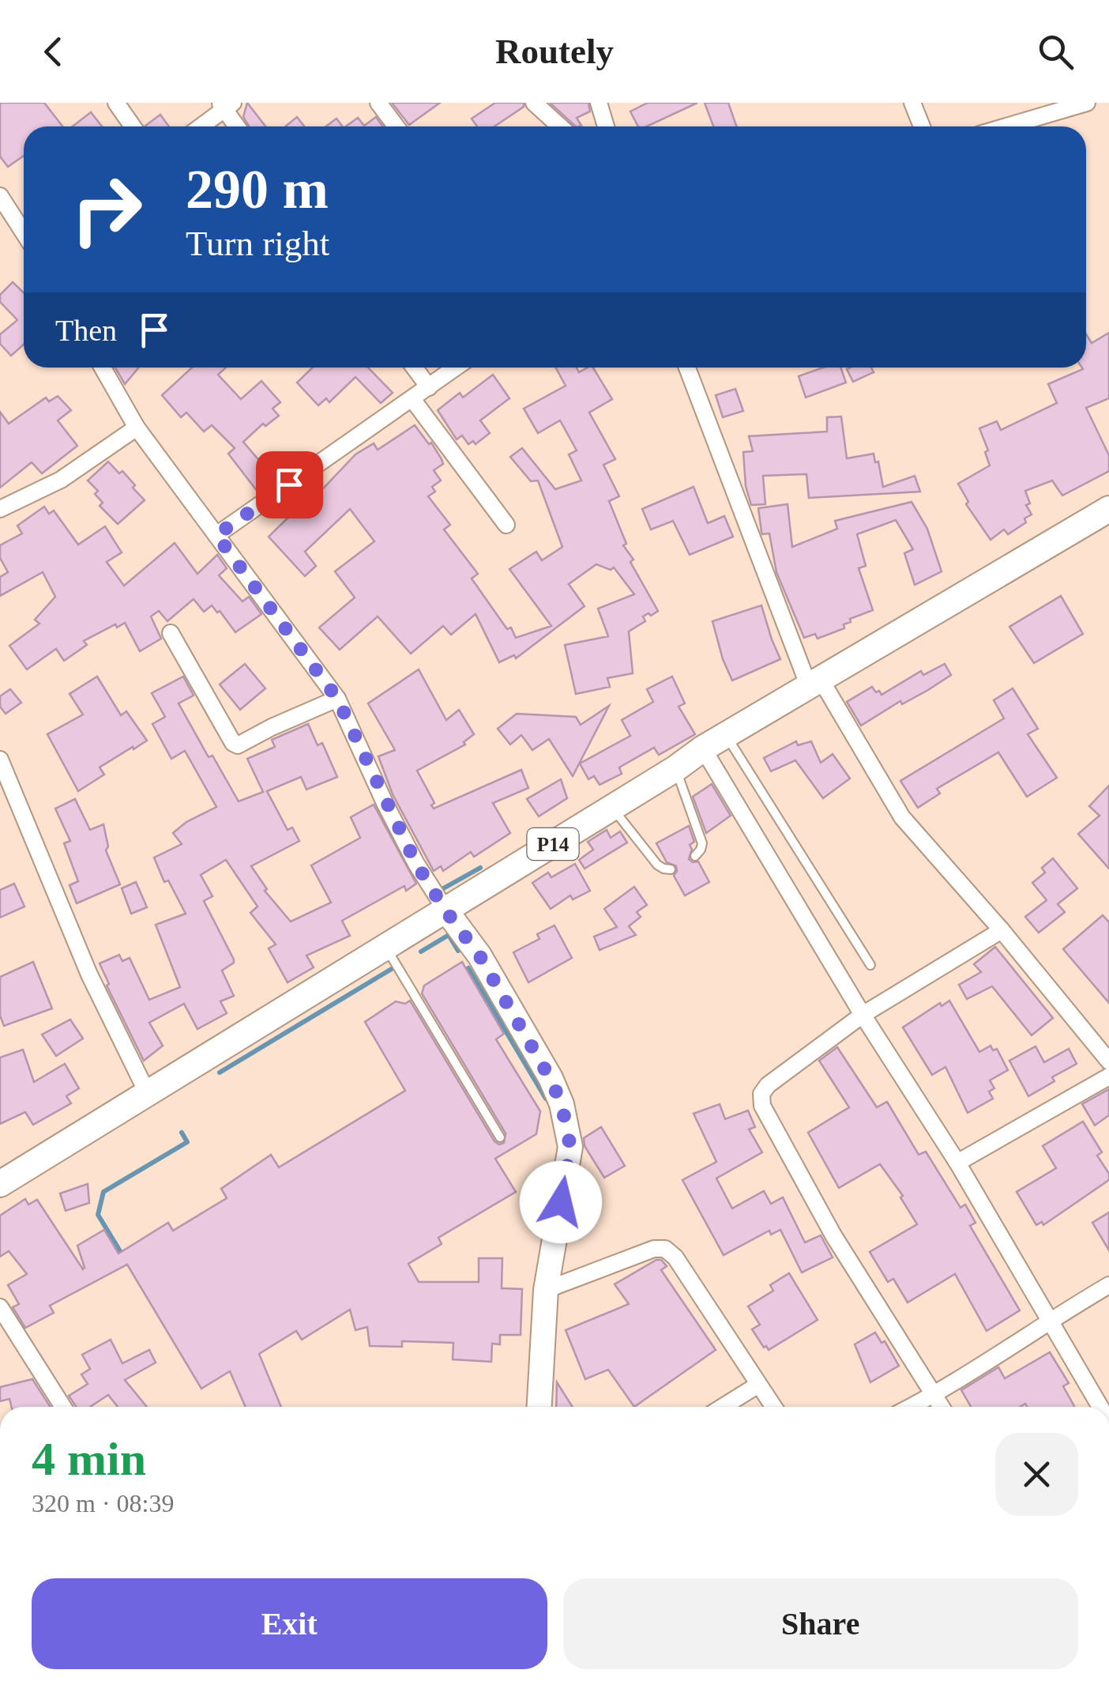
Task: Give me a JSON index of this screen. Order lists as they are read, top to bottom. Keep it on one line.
{"streets":{"main road":["P14"]},"page":{"header":"Routely","turn":["290 m","Turn right"],"then":"Then","heading":["4 min","320 m · 08:39"],"buttons":["Exit","Share"]}}
